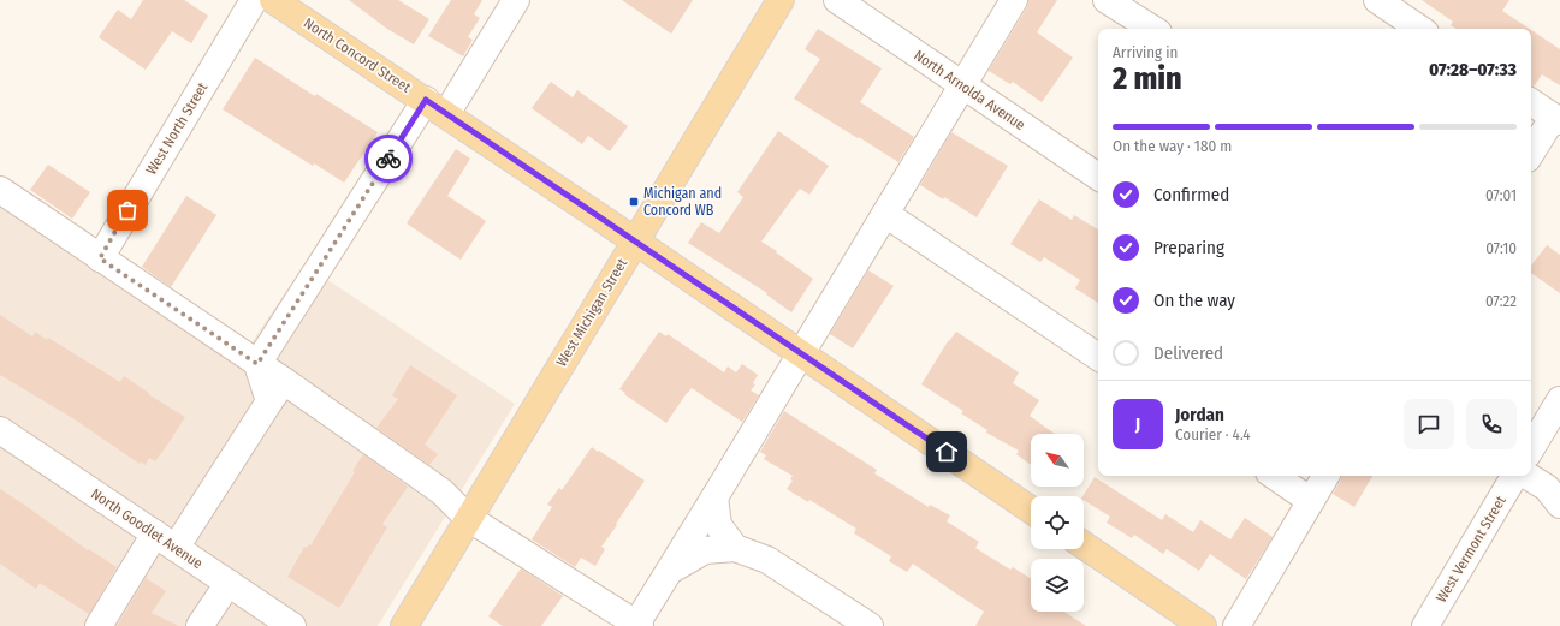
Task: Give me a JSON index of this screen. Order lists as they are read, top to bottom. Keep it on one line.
{"streets":{"main road":["North Concord Street","West Michigan Street"],"street":["North Arnolda Avenue","West North Street","North Goodlet Avenue","West Vermont Street"]},"crossings":[["North Concord Street","West Michigan Street"]],"places":{"transit":["Michigan and Concord WB"]},"north":"top left","page":{"heading":["2 min","Arriving in","07:28–07:33"],"panel":["Jordan","Courier · 4.4"],"bar":"On the way · 180 m","list":[["Confirmed","07:01"],["Preparing","07:10"],["On the way","07:22"],"Delivered"],"round":"J"}}
